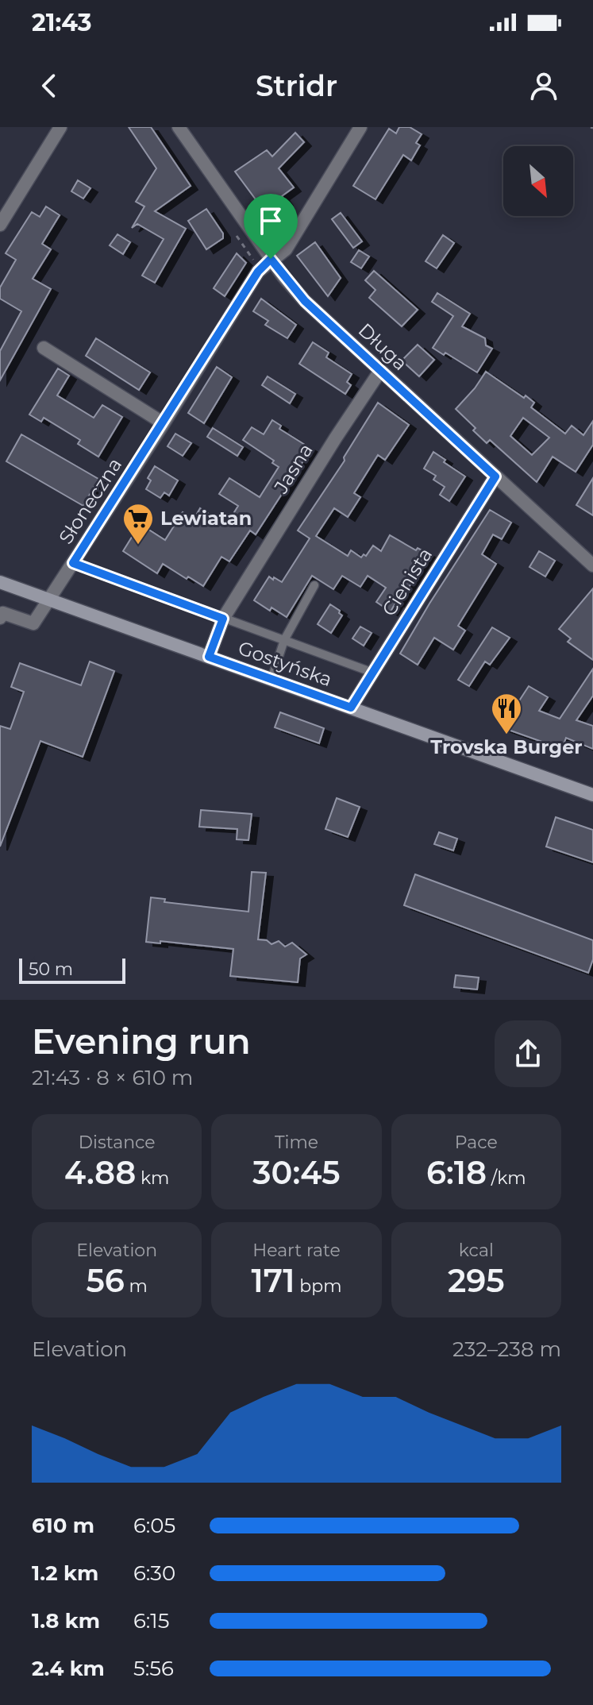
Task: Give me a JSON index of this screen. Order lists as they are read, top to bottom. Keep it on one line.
{"streets":{"main road":["Gostyńska"],"street":["Długa","Jasna","Słoneczna","Cienista"]},"crossings":[["Długa","Jasna"],["Długa","Słoneczna"],["Długa","Cienista"],["Jasna","Gostyńska"],["Słoneczna","Gostyńska"],["Cienista","Gostyńska"]],"places":{"supermarket":["Lewiatan"],"restaurant":["Trovska Burger"]},"scale_bar":"50 m","north":"bottom right","page":{"status":"21:43","header":"Stridr","scale":"50 m","heading":["Evening run","21:43 · 8 × 610 m"],"stats":[["Distance","4.88 km"],["Time","30:45"],["Pace","6:18 /km"],["Elevation","56 m"],["Heart rate","171 bpm"],["kcal","295"]],"chart":["Elevation","232–238 m"],"list":[{"name":"610 m","note":"6:05"},{"name":"1.2 km","note":"6:30"},{"name":"1.8 km","note":"6:15"},{"name":"2.4 km","note":"5:56"}]}}
